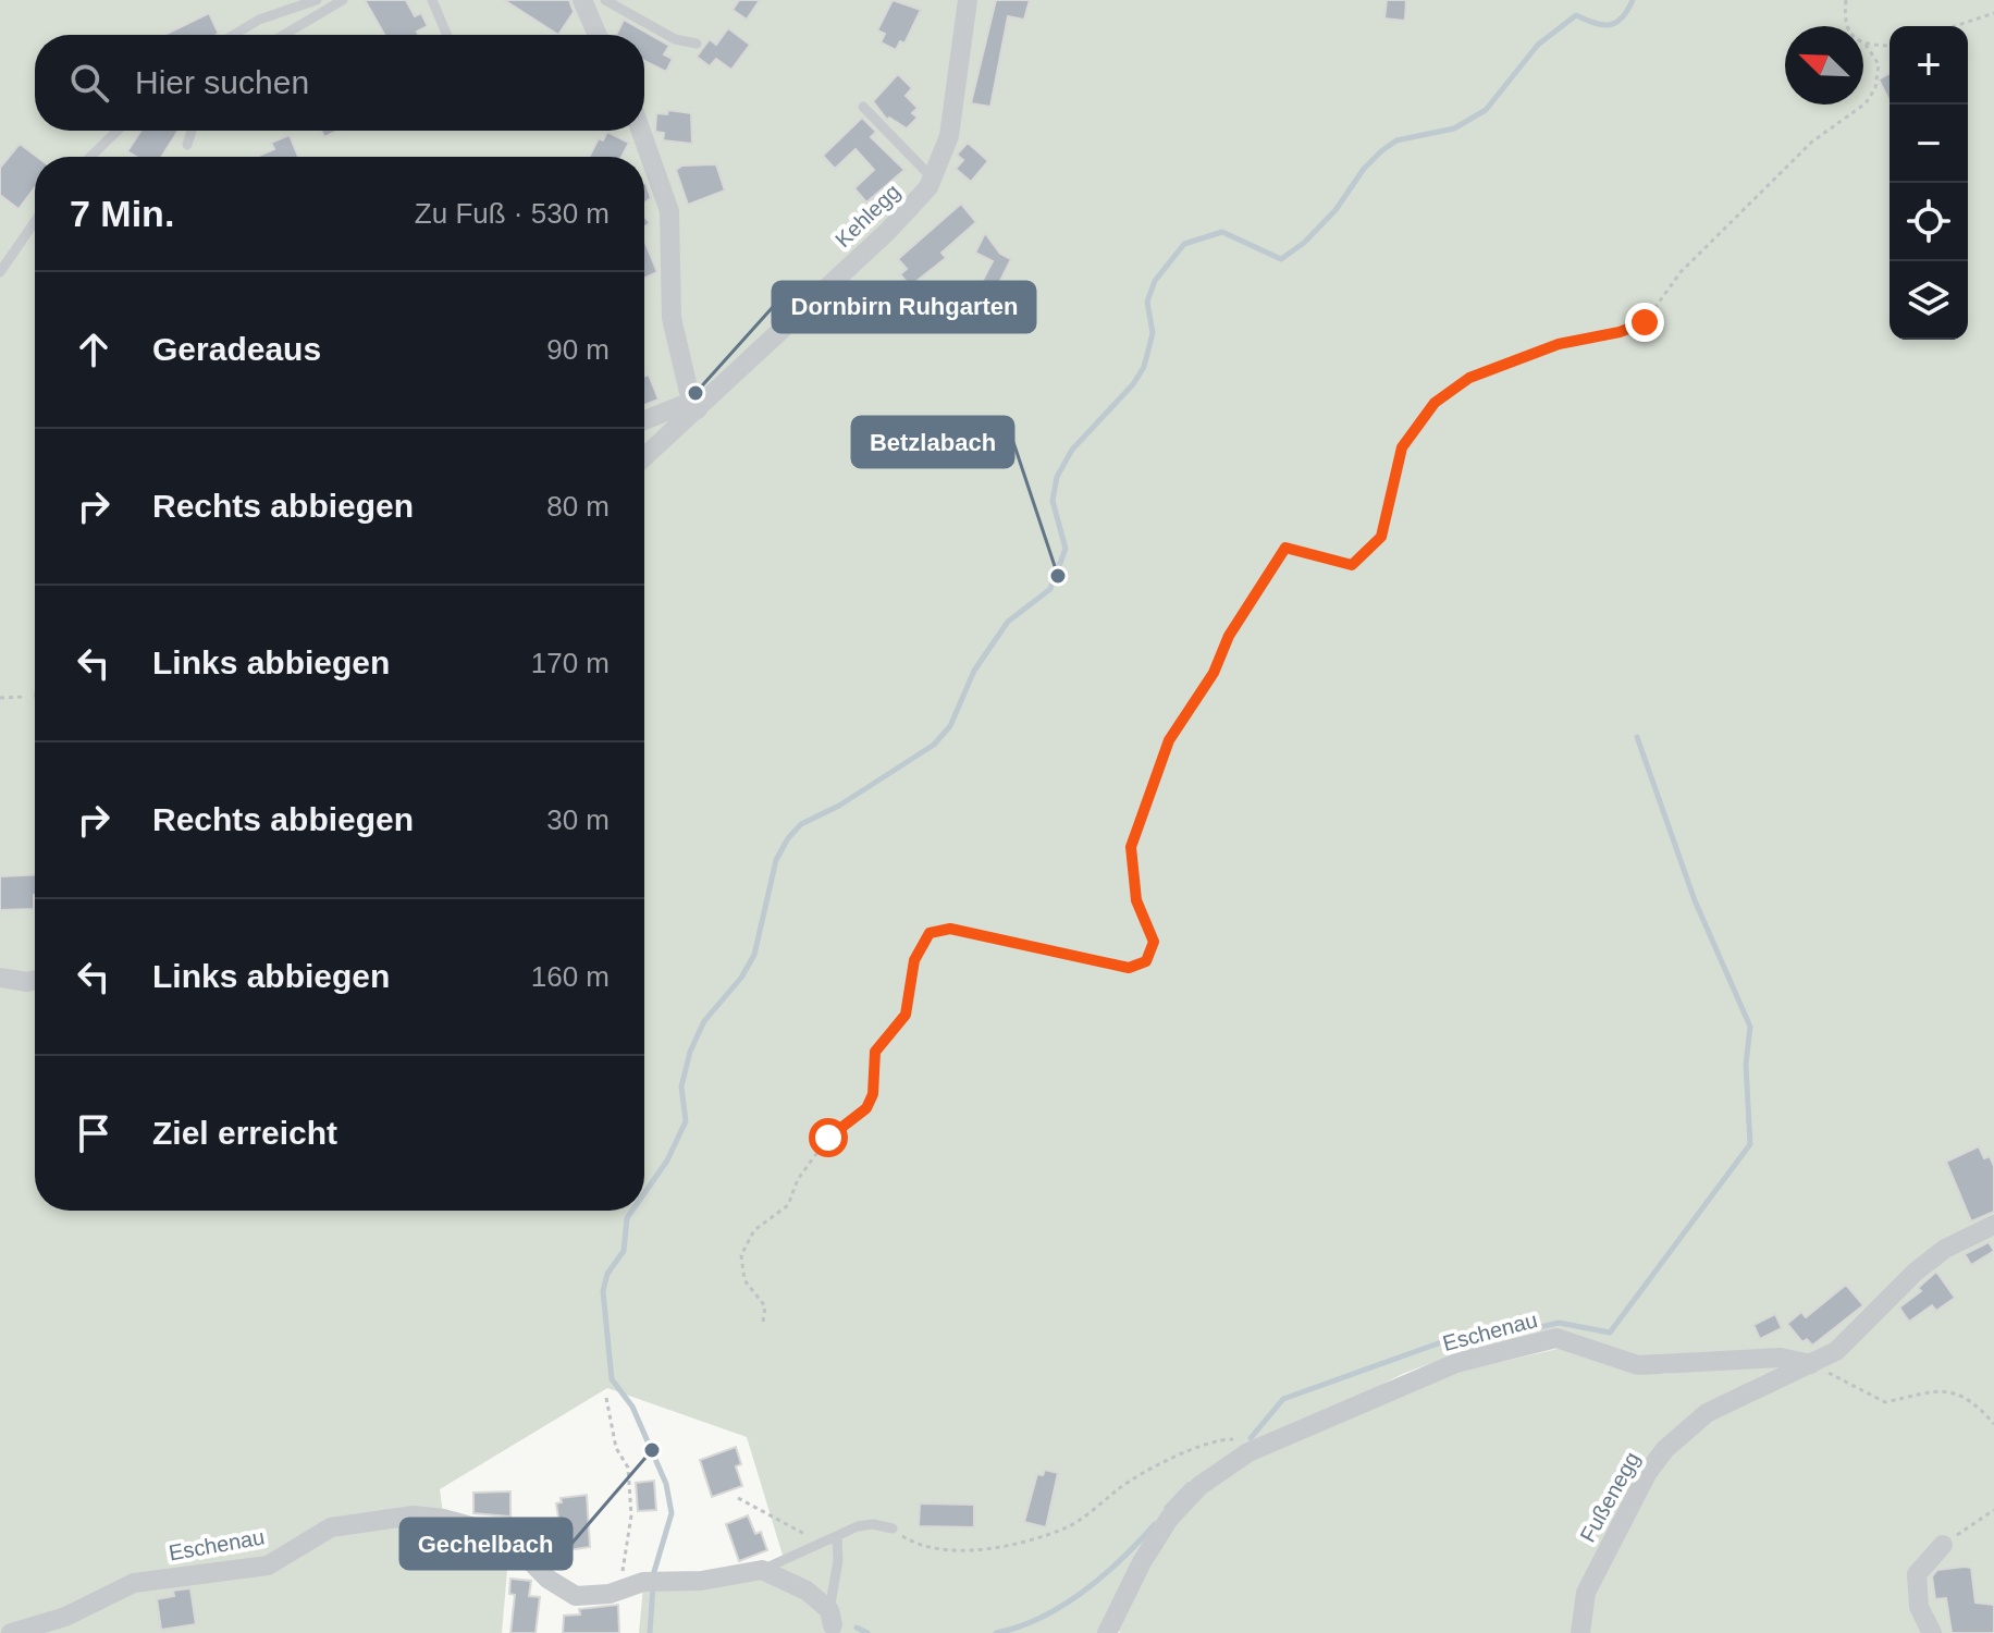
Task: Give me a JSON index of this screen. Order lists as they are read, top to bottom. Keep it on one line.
{"streets":{"street":["Kehlegg","Eschenau","Fußenegg"]},"crossings":[["Eschenau","Fußenegg"]],"places":["Dornbirn Ruhgarten","Betzlabach","Gechelbach"],"north":"top left","page":{"map_buttons":["+","−"],"search":"Hier suchen","heading":["7 Min.","Zu Fuß · 530 m"],"list":[["Geradeaus","90 m"],["Rechts abbiegen","80 m"],["Links abbiegen","170 m"],["Rechts abbiegen","30 m"],["Links abbiegen","160 m"],"Ziel erreicht"]}}
